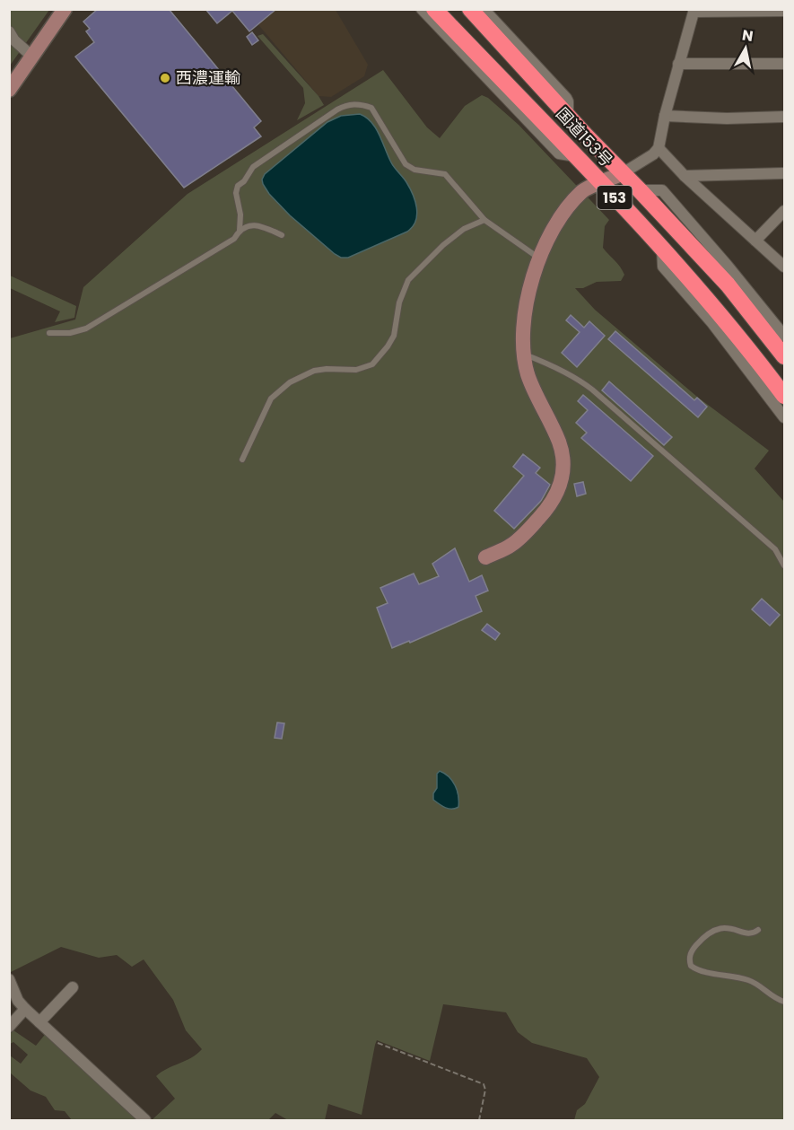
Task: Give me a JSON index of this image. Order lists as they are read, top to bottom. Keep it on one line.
{"streets":{"highway":["国道153号","153"]},"places":["西濃運輸"],"north":"top"}
